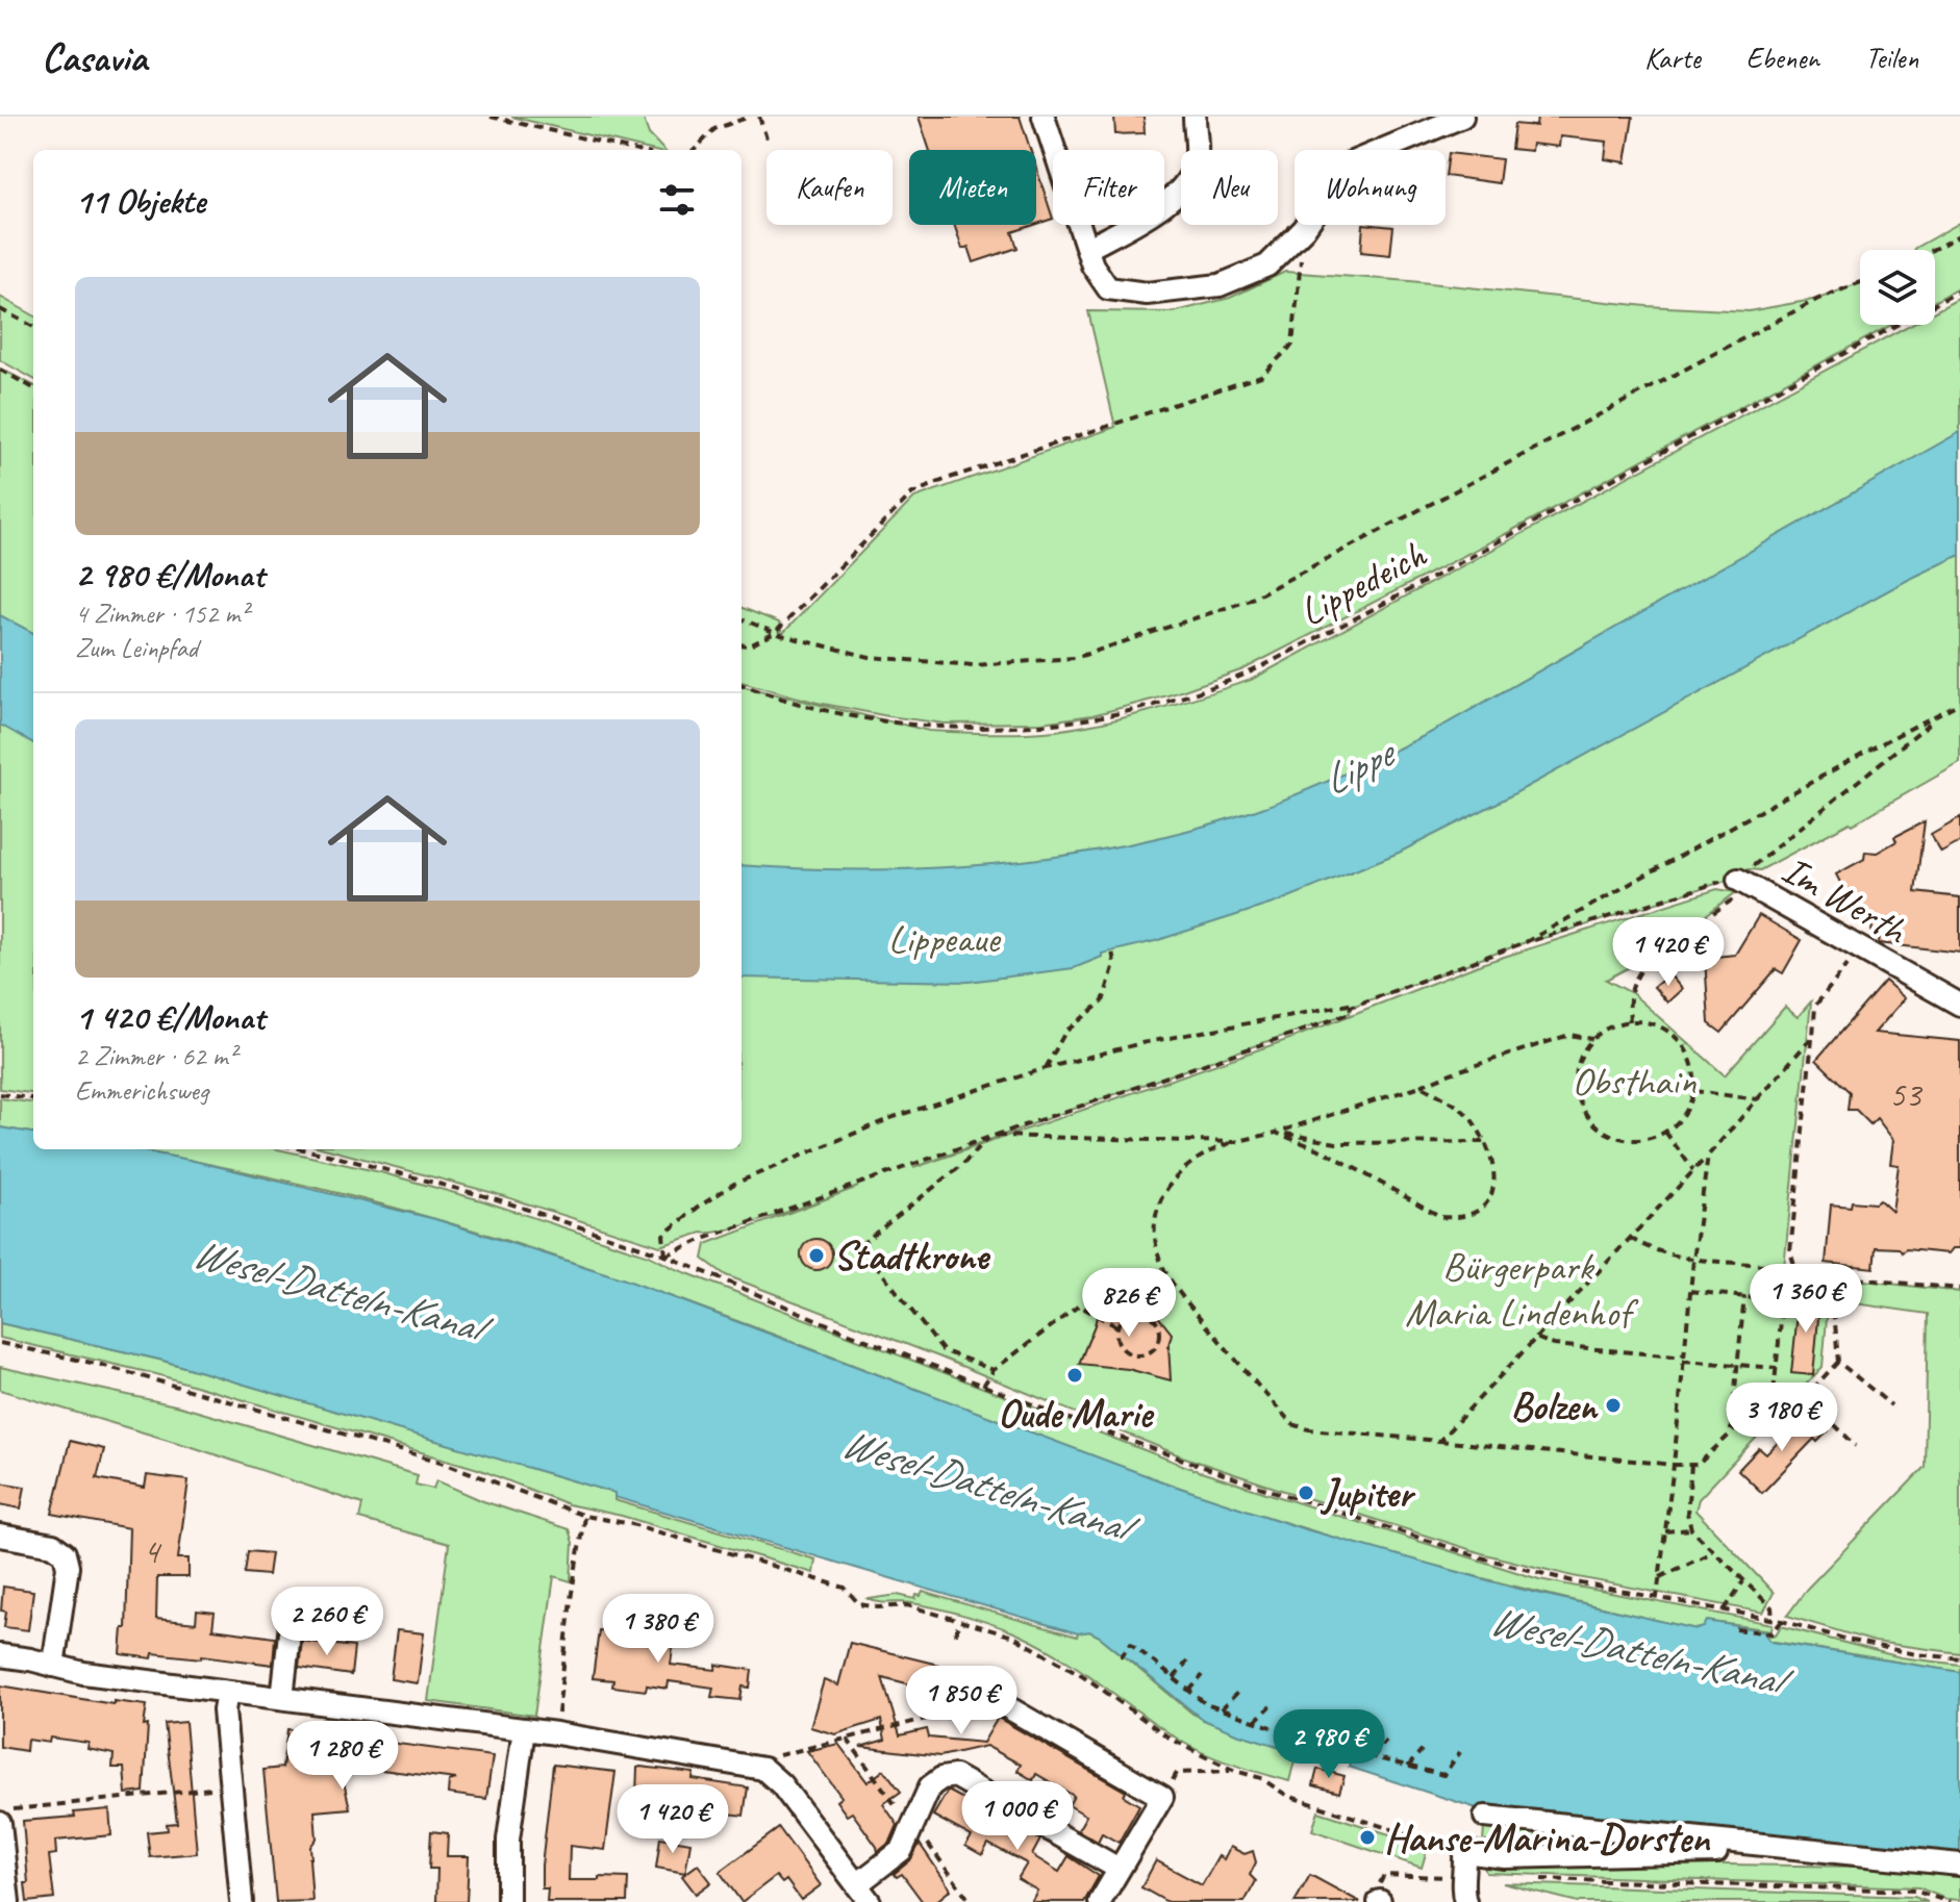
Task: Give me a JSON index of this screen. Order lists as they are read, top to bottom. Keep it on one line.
{"streets":{"street":["Im Werth"],"path":["Lippedeich"]},"water":["Lippe","Wesel-Datteln-Kanal"],"parks":["Lippeaue","Obsthain","Bürgerpark Maria Lindenhof"],"places":["Stadtkrone","Oude Marie","Bolzen","Jupiter","Hanse-Marina-Dorsten"],"house_numbers":["53","4"],"page":{"header":"Casavia","nav":["Karte","Ebenen","Teilen"],"chip":["Kaufen","Mieten","Filter","Neu","Wohnung"],"heading":"11 Objekte","list":[{"name":"2 980 €/Monat","note":"4 Zimmer · 152 m² · Zum Leinpfad"},{"name":"1 420 €/Monat","note":"2 Zimmer · 62 m² · Emmerichsweg"}],"price":["1 420 €","1 360 €","826 €","3 180 €","2 260 €","1 380 €","1 850 €","2 980 €","1 280 €","1 000 €","1 420 €"]}}
